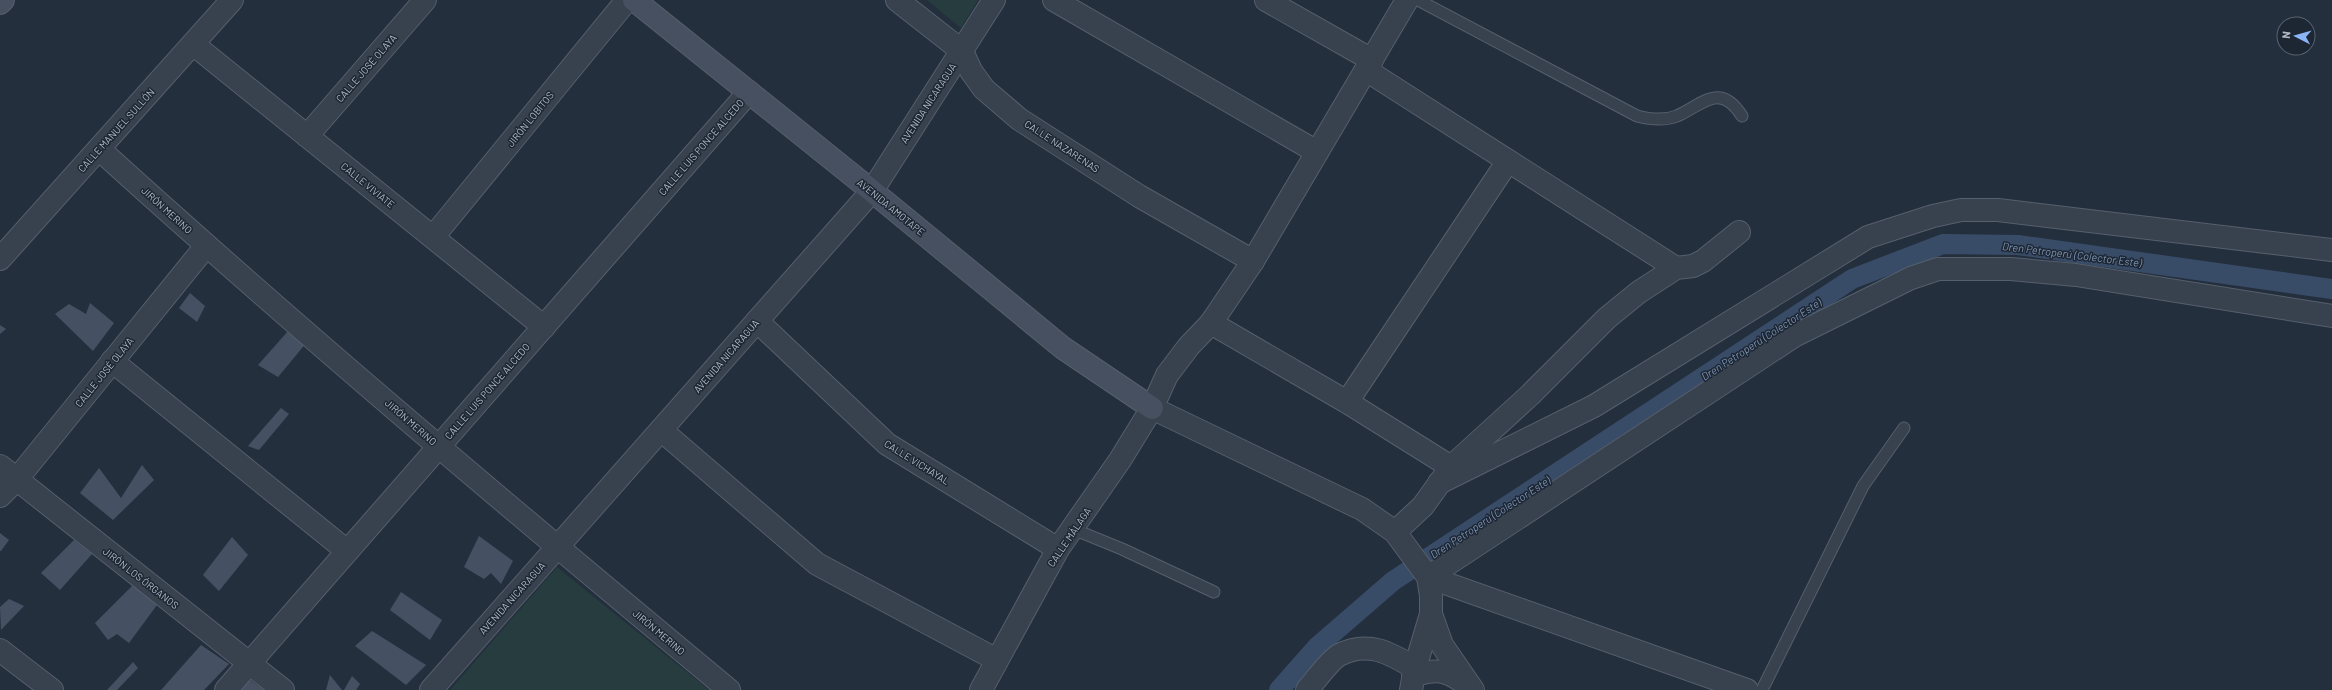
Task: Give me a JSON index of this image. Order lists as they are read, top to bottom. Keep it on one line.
{"streets":{"street":["CALLE JOSÉ OLAYA","AVENIDA NICARAGUA","JIRÓN LOBITOS","CALLE MANUEL SULLÓN","CALLE NAZARENAS","CALLE LUIS PONCE ALCEDO","CALLE VIVIATE","AVENIDA AMOTAPE","JIRÓN MERINO","CALLE VICHAYAL","CALLE MÁLAGA","JIRÓN LOS ÓRGANOS"]},"crossings":[["CALLE JOSÉ OLAYA","CALLE VIVIATE"],["CALLE JOSÉ OLAYA","JIRÓN MERINO"],["CALLE JOSÉ OLAYA","JIRÓN LOS ÓRGANOS"],["AVENIDA NICARAGUA","CALLE NAZARENAS"],["AVENIDA NICARAGUA","AVENIDA AMOTAPE"],["AVENIDA NICARAGUA","JIRÓN MERINO"],["AVENIDA NICARAGUA","CALLE VICHAYAL"],["JIRÓN LOBITOS","CALLE VIVIATE"],["CALLE MANUEL SULLÓN","CALLE VIVIATE"],["CALLE MANUEL SULLÓN","JIRÓN MERINO"],["CALLE NAZARENAS","CALLE MÁLAGA"],["CALLE LUIS PONCE ALCEDO","CALLE VIVIATE"],["CALLE LUIS PONCE ALCEDO","AVENIDA AMOTAPE"],["CALLE LUIS PONCE ALCEDO","JIRÓN MERINO"],["CALLE LUIS PONCE ALCEDO","JIRÓN LOS ÓRGANOS"],["AVENIDA AMOTAPE","CALLE MÁLAGA"],["CALLE VICHAYAL","CALLE MÁLAGA"]],"water":["Dren Petroperú (Colector Este)"],"north":"left"}
